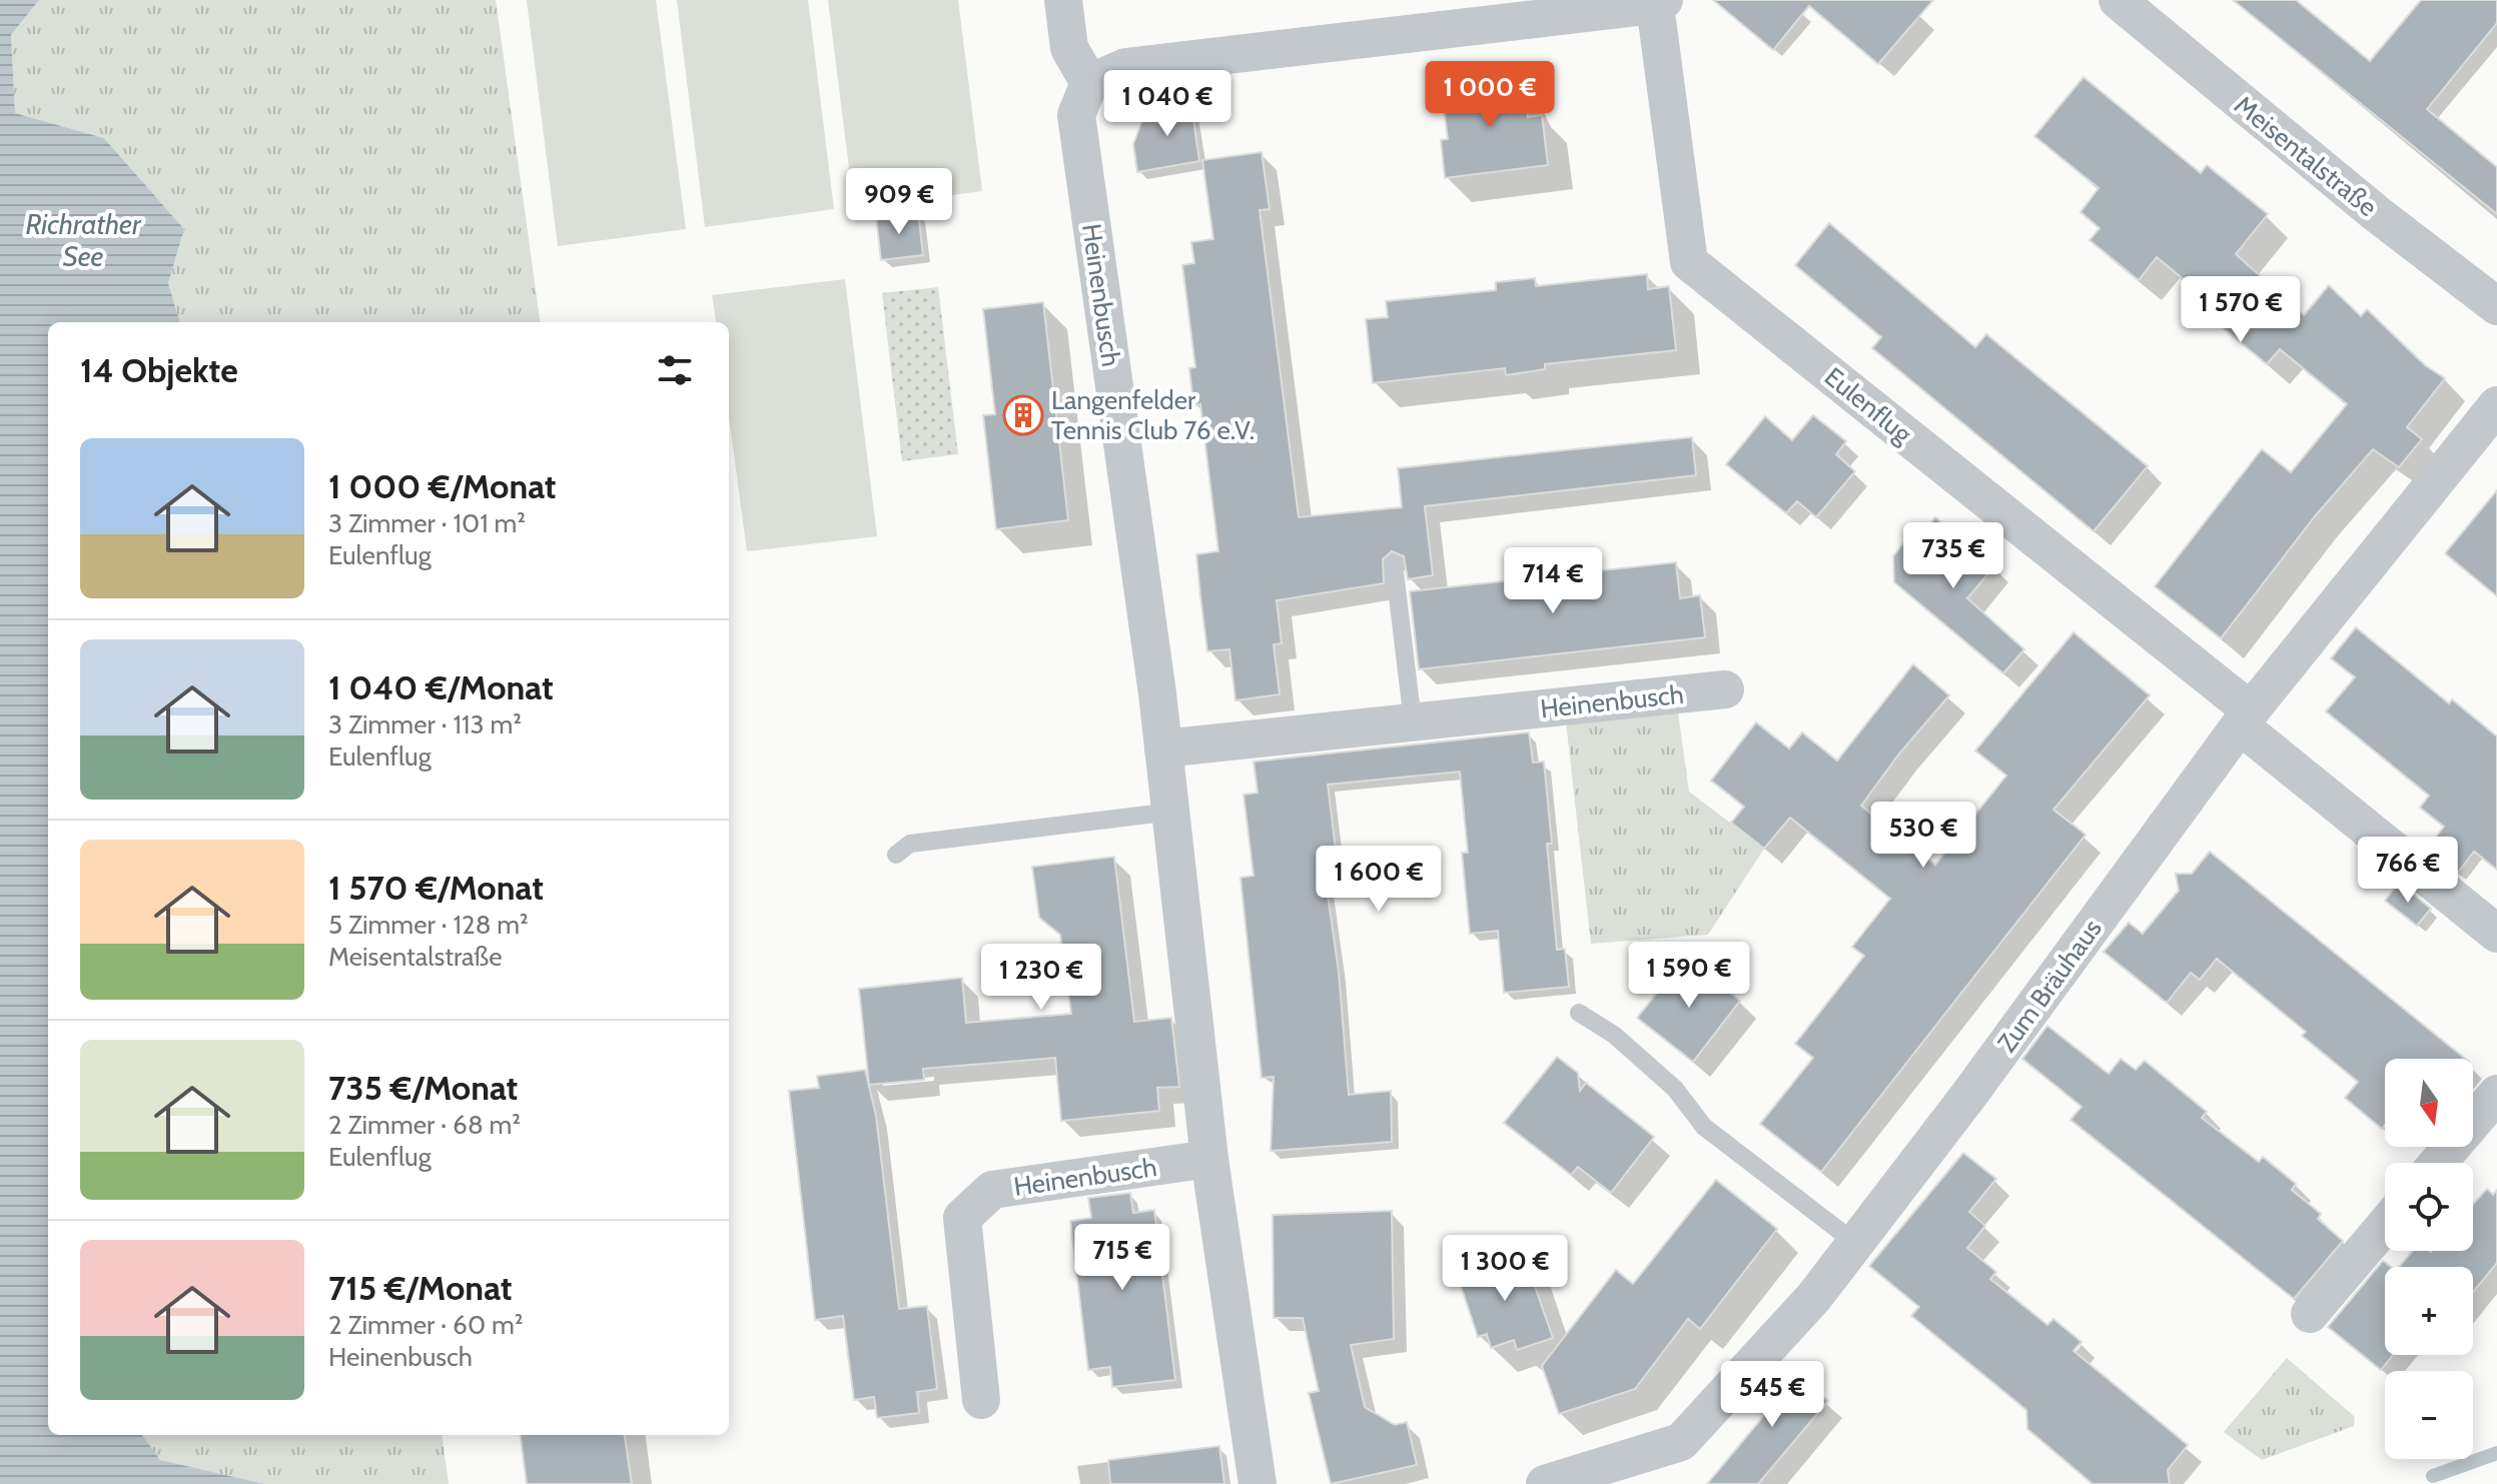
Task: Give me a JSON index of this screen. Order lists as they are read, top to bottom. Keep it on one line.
{"streets":{"street":["Meisentalstraße","Heinenbusch","Eulenflug","Zum Bräuhaus"]},"crossings":[["Heinenbusch","Eulenflug"],["Eulenflug","Zum Bräuhaus"]],"water":["Richrather See"],"places":{"building":["Langenfelder Tennis Club 76 e.V."]},"north":"bottom","page":{"price":["1 000 €","1 040 €","909 €","1 570 €","735 €","714 €","530 €","766 €","1 600 €","1 590 €","1 230 €","715 €","1 300 €","545 €"],"heading":"14 Objekte","list":[{"name":"1 000 €/Monat","note":"3 Zimmer · 101 m² · Eulenflug"},{"name":"1 040 €/Monat","note":"3 Zimmer · 113 m² · Eulenflug"},{"name":"1 570 €/Monat","note":"5 Zimmer · 128 m² · Meisentalstraße"},{"name":"735 €/Monat","note":"2 Zimmer · 68 m² · Eulenflug"},{"name":"715 €/Monat","note":"2 Zimmer · 60 m² · Heinenbusch"}],"map_buttons":["+","−"]}}
